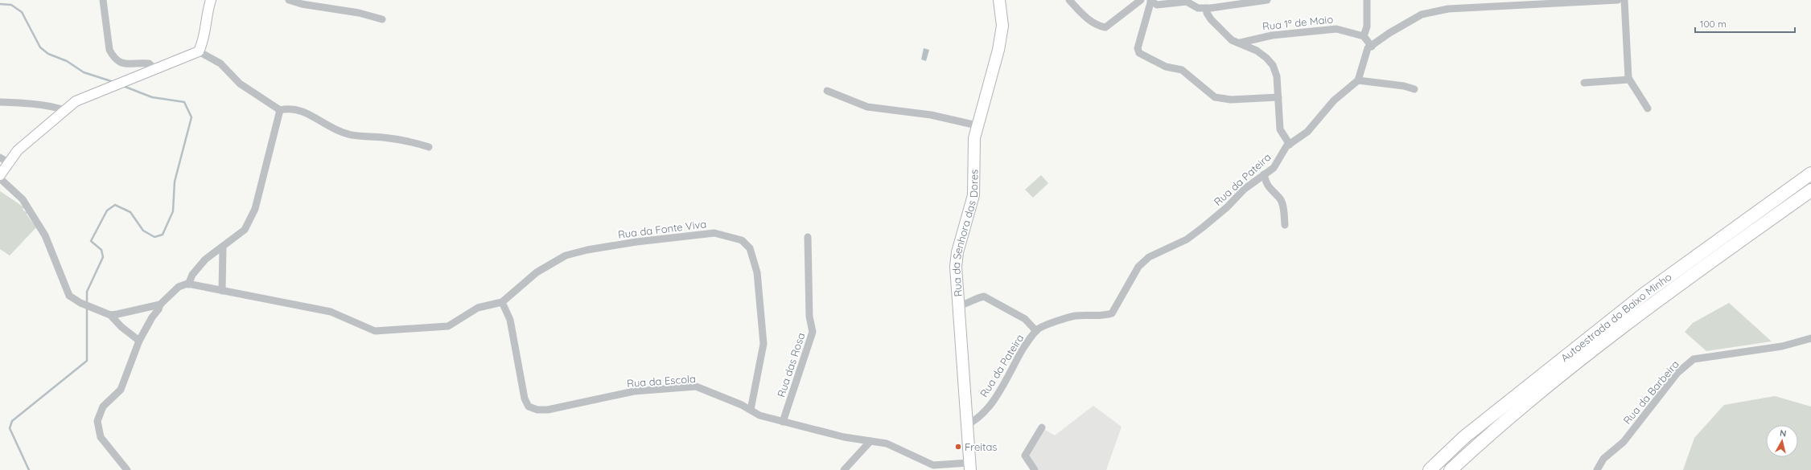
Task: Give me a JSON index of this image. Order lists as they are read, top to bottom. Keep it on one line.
{"streets":{"highway":["Autoestrada do Baixo Minho"],"main road":["Rua da Senhora das Dores"],"street":["Rua 1º de Maio","Rua da Pateira","Rua da Fonte Viva","Rua das Rosa","Rua da Escola","Rua da Barbeira"]},"crossings":[["Rua da Pateira","Rua da Senhora das Dores"],["Rua da Fonte Viva","Rua da Escola"],["Rua da Senhora das Dores","Rua da Escola"],["Rua das Rosa","Rua da Escola"]],"places":["Freitas"],"scale_bar":"100 m","north":"top"}
